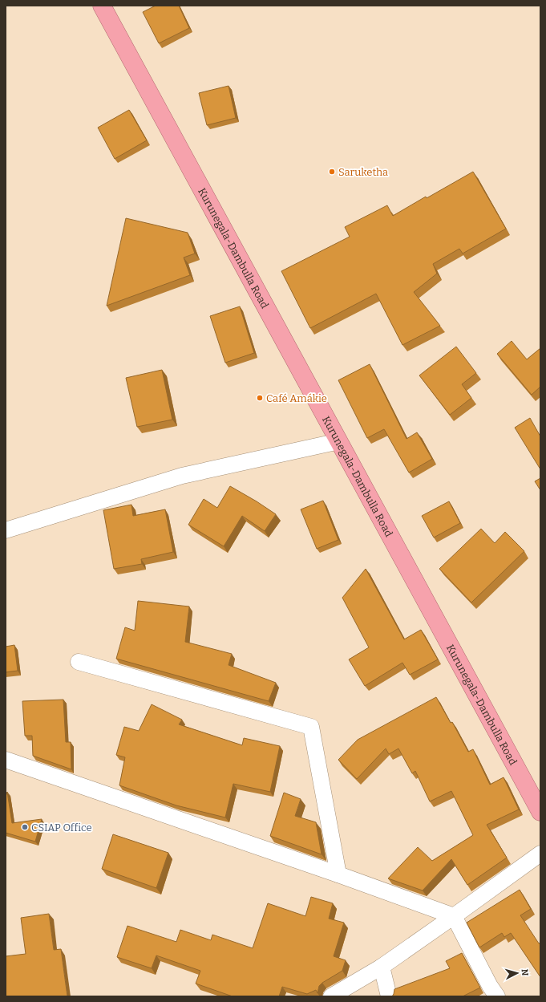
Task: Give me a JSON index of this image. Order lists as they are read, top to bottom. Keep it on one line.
{"streets":{"highway":["Kurunegala-Dambulla Road"]},"places":["Saruketha","Café Amákie","CSIAP Office"],"north":"right"}
